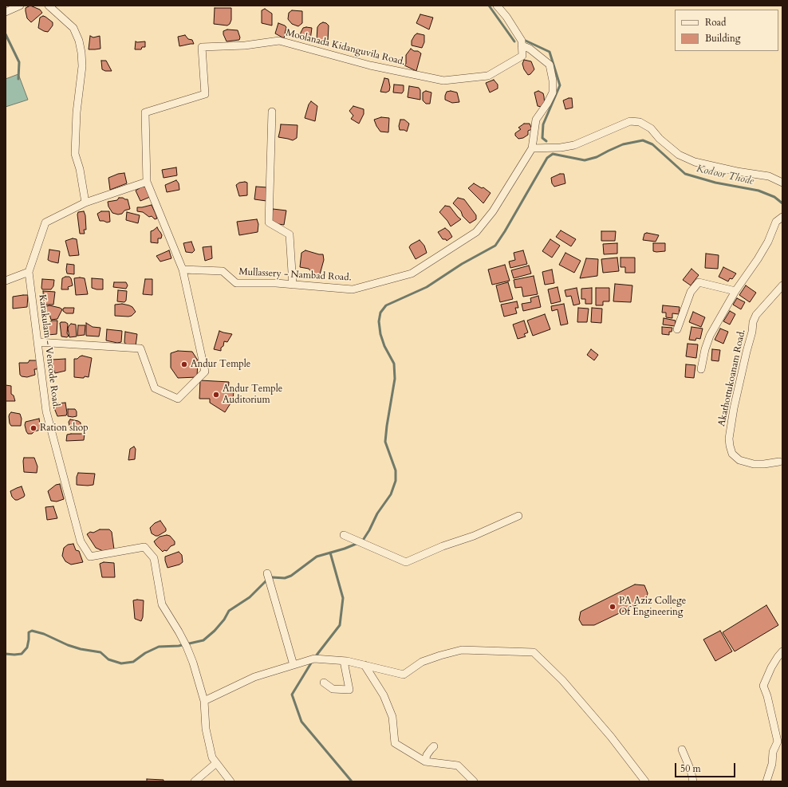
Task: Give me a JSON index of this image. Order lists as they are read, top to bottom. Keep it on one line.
{"streets":{"street":["Moolanada Kidanguvila Road.","Mullassery - Nambad Road.","Karakulam - Vencode Road.","Akathottukoanam Road."]},"water":["Kodoor Thode"],"places":["Andur Temple","Andur Temple Auditorium","Ration shop","PA Aziz College Of Engineering"],"legend":["Road","Building"],"scale_bar":"50 m"}
